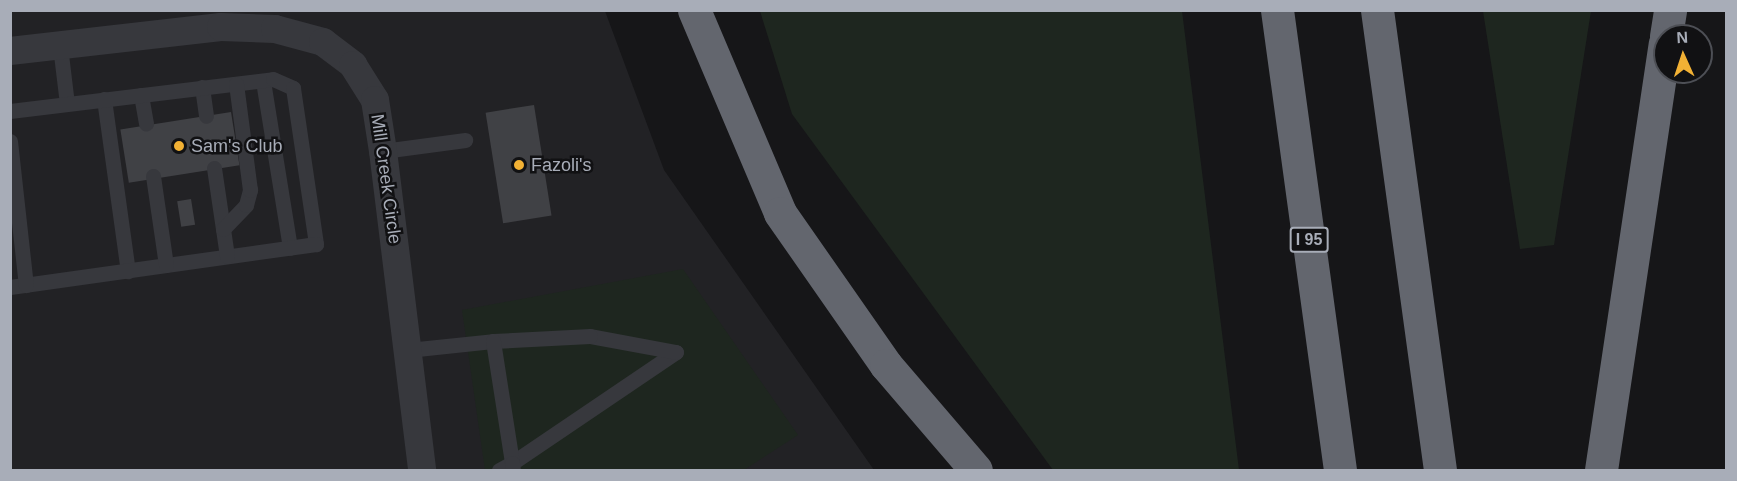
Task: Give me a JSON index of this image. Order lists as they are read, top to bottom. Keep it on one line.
{"streets":{"highway":["I 95"],"street":["Mill Creek Circle"]},"places":["Sam's Club","Fazoli's"],"north":"top"}
